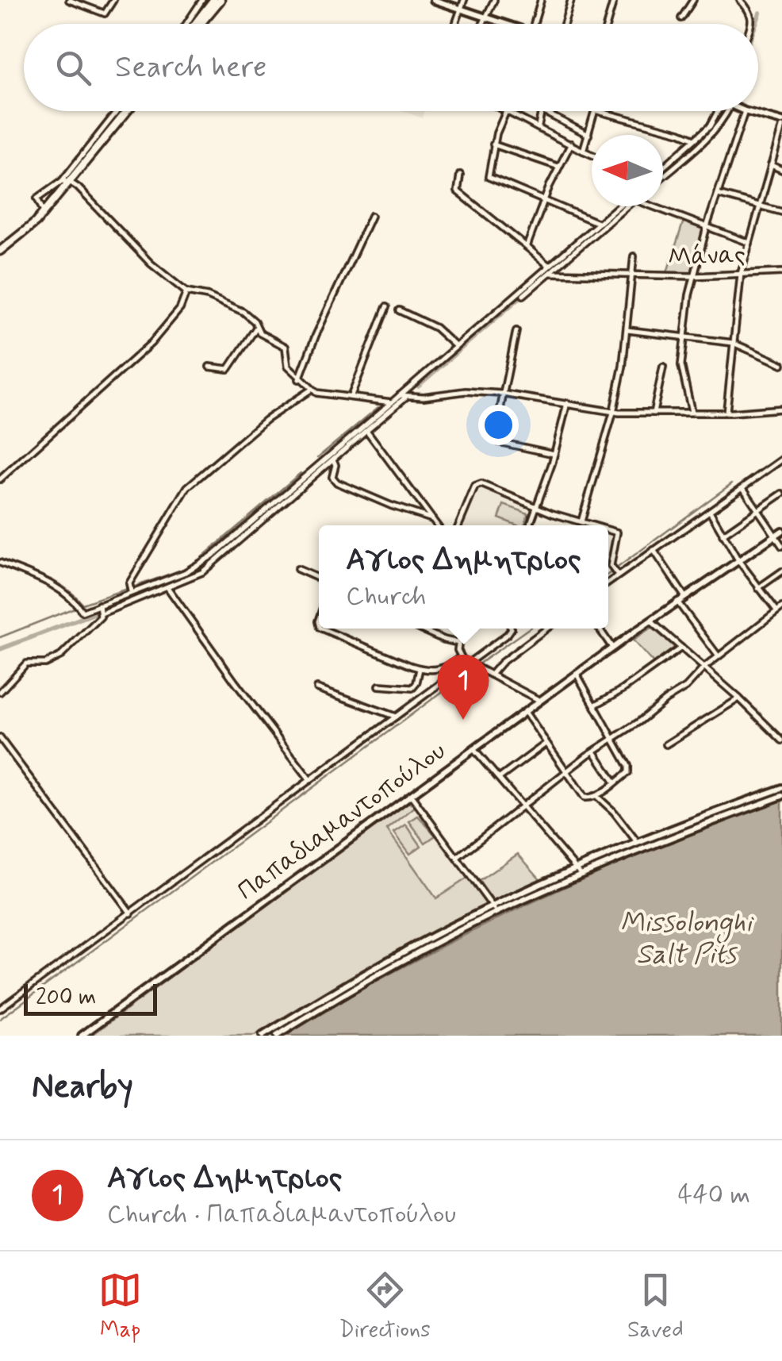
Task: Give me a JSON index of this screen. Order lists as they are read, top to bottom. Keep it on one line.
{"streets":{"main road":["Παπαδιαμαντοπούλου"],"street":["Μάνας"]},"water":["Missolonghi Salt Pits"],"scale_bar":"200 m","north":"left","page":{"search":"Search here","popup":["Αγιος Δημητριος","Church"],"pins":"1","scale":"200 m","heading":"Nearby","list":[{"mark":"1","name":"Αγιος Δημητριος","note":"Church · Παπαδιαμαντοπούλου","value":"440 m"}],"nav":["Map","Directions","Saved"]}}
